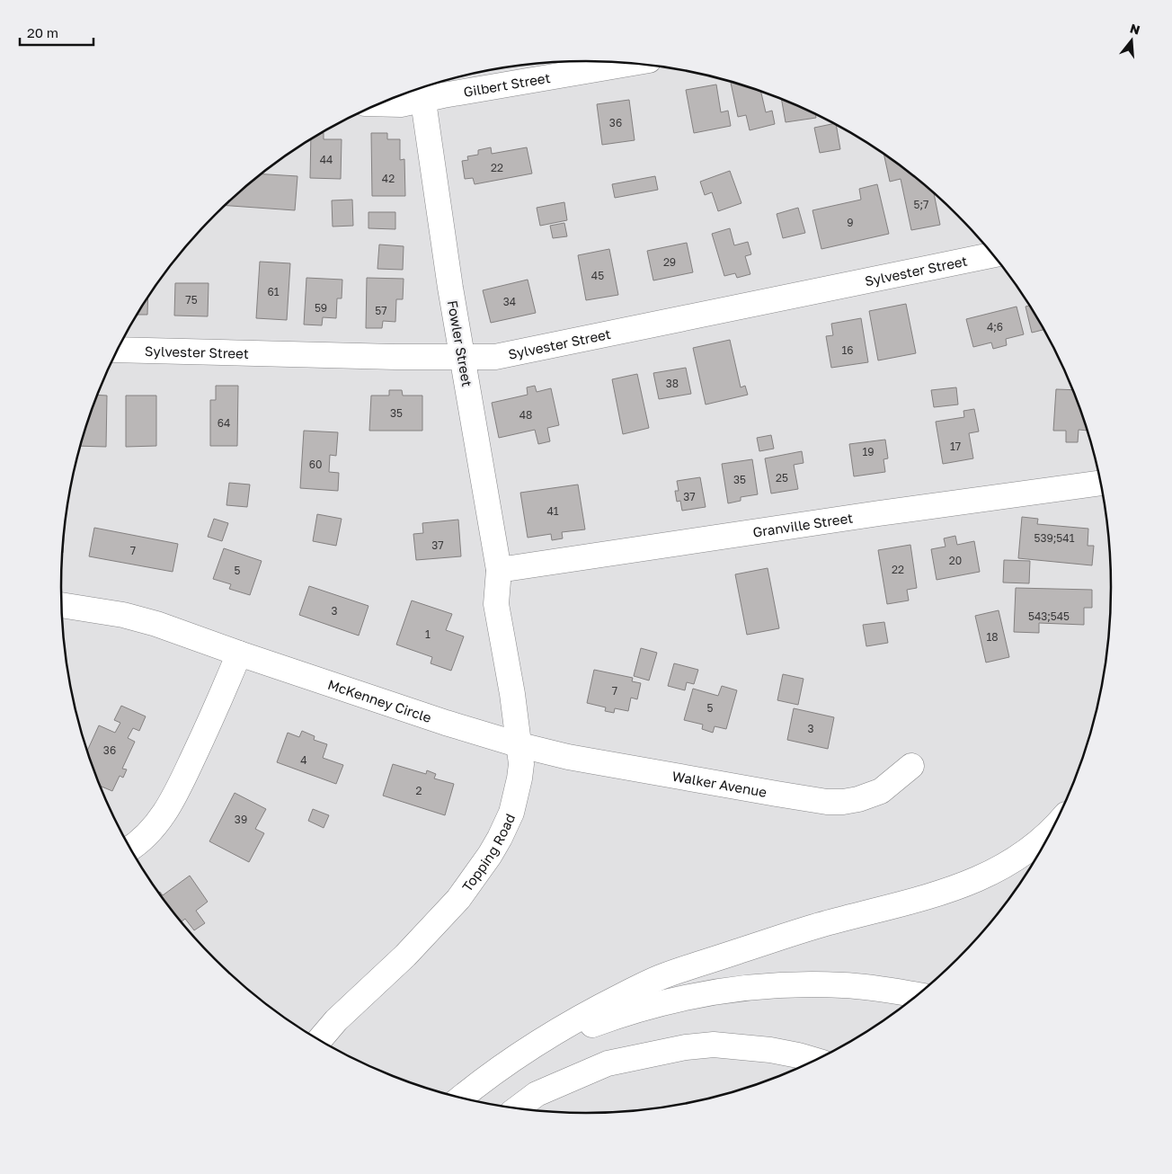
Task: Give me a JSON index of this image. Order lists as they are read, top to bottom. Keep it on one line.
{"streets":{"main road":["Gilbert Street","Sylvester Street","Fowler Street","Granville Street","McKenney Circle","Walker Avenue","Topping Road"]},"crossings":[["Gilbert Street","Fowler Street"],["Sylvester Street","Fowler Street"],["Fowler Street","Granville Street"],["Fowler Street","Topping Road"],["McKenney Circle","Walker Avenue"],["McKenney Circle","Topping Road"],["Walker Avenue","Topping Road"]],"house_numbers":["36","44","22","42","5;7","9","29","45","61","75","34","59","57","4;6","16","38","35","48","64","17","19","60","25","35","37","41","539;541","37","7","20","22","5","3","543;545","1","18","7","5","3","36","4","2","39"],"scale_bar":"20 m","north":"top"}
